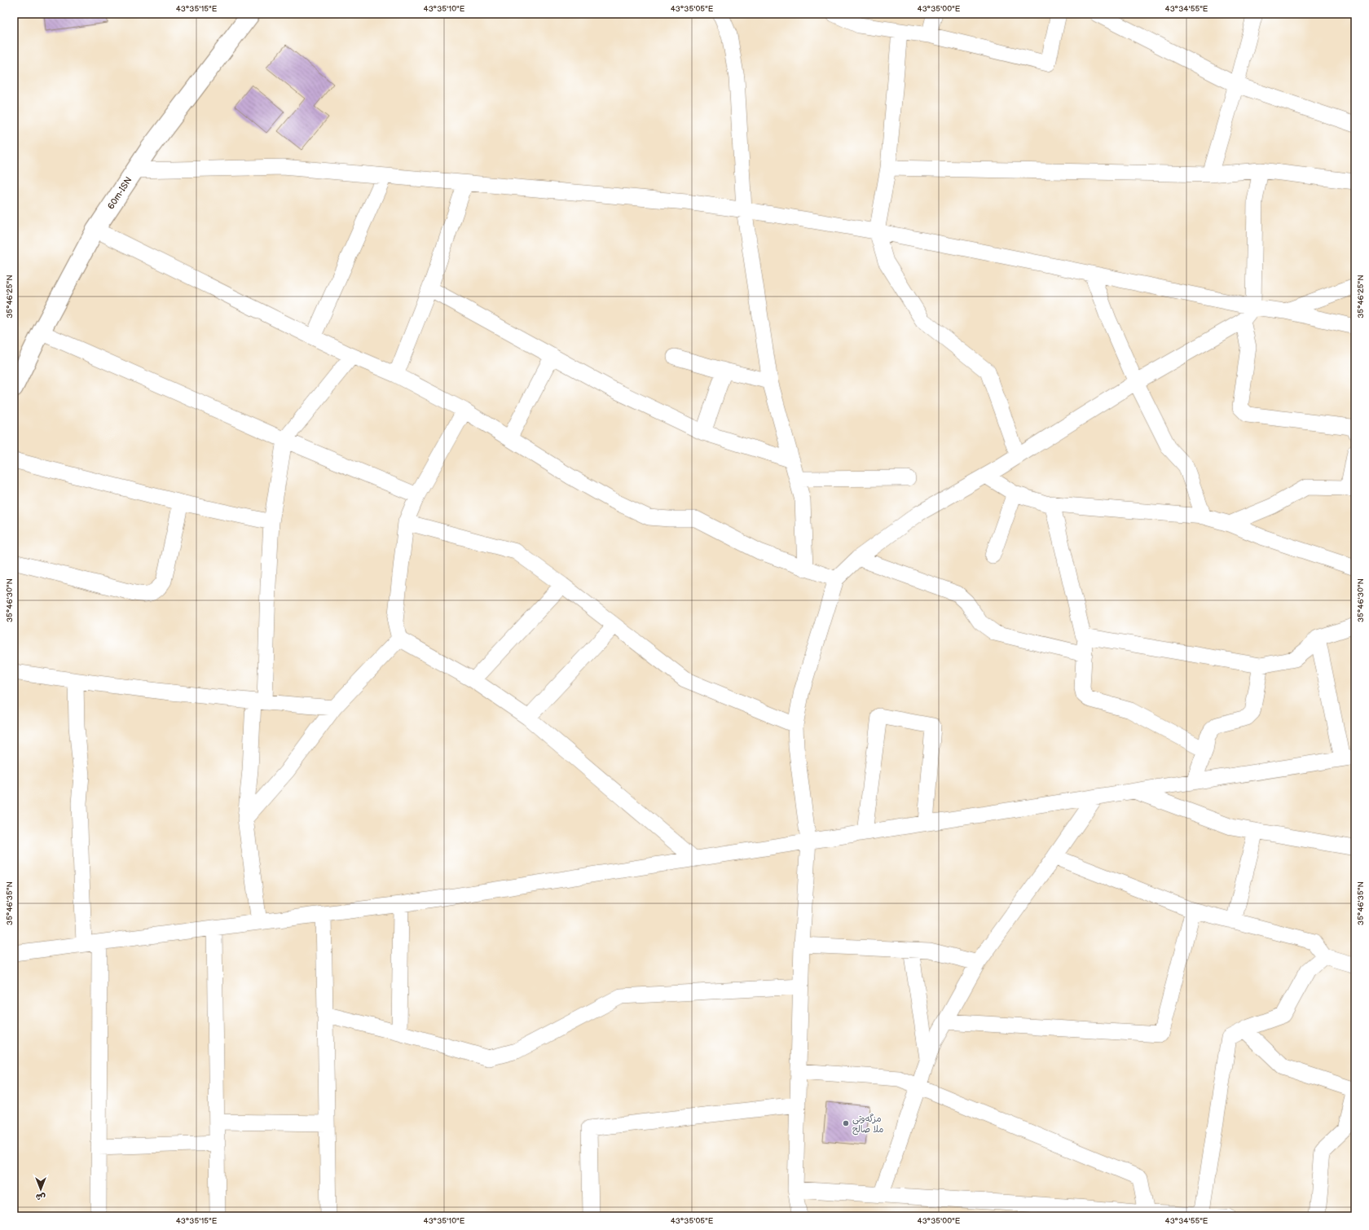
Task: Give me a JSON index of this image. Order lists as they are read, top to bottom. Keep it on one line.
{"streets":{"main road":["60m-ISN"]},"places":["مزگه‌وتی ملا صالح"],"north":"bottom","coordinates":["43°35'15\"E","43°35'10\"E","43°35'05\"E","43°35'00\"E","43°34'55\"E","35°46'25\"N","35°46'30\"N","35°46'35\"N"]}
